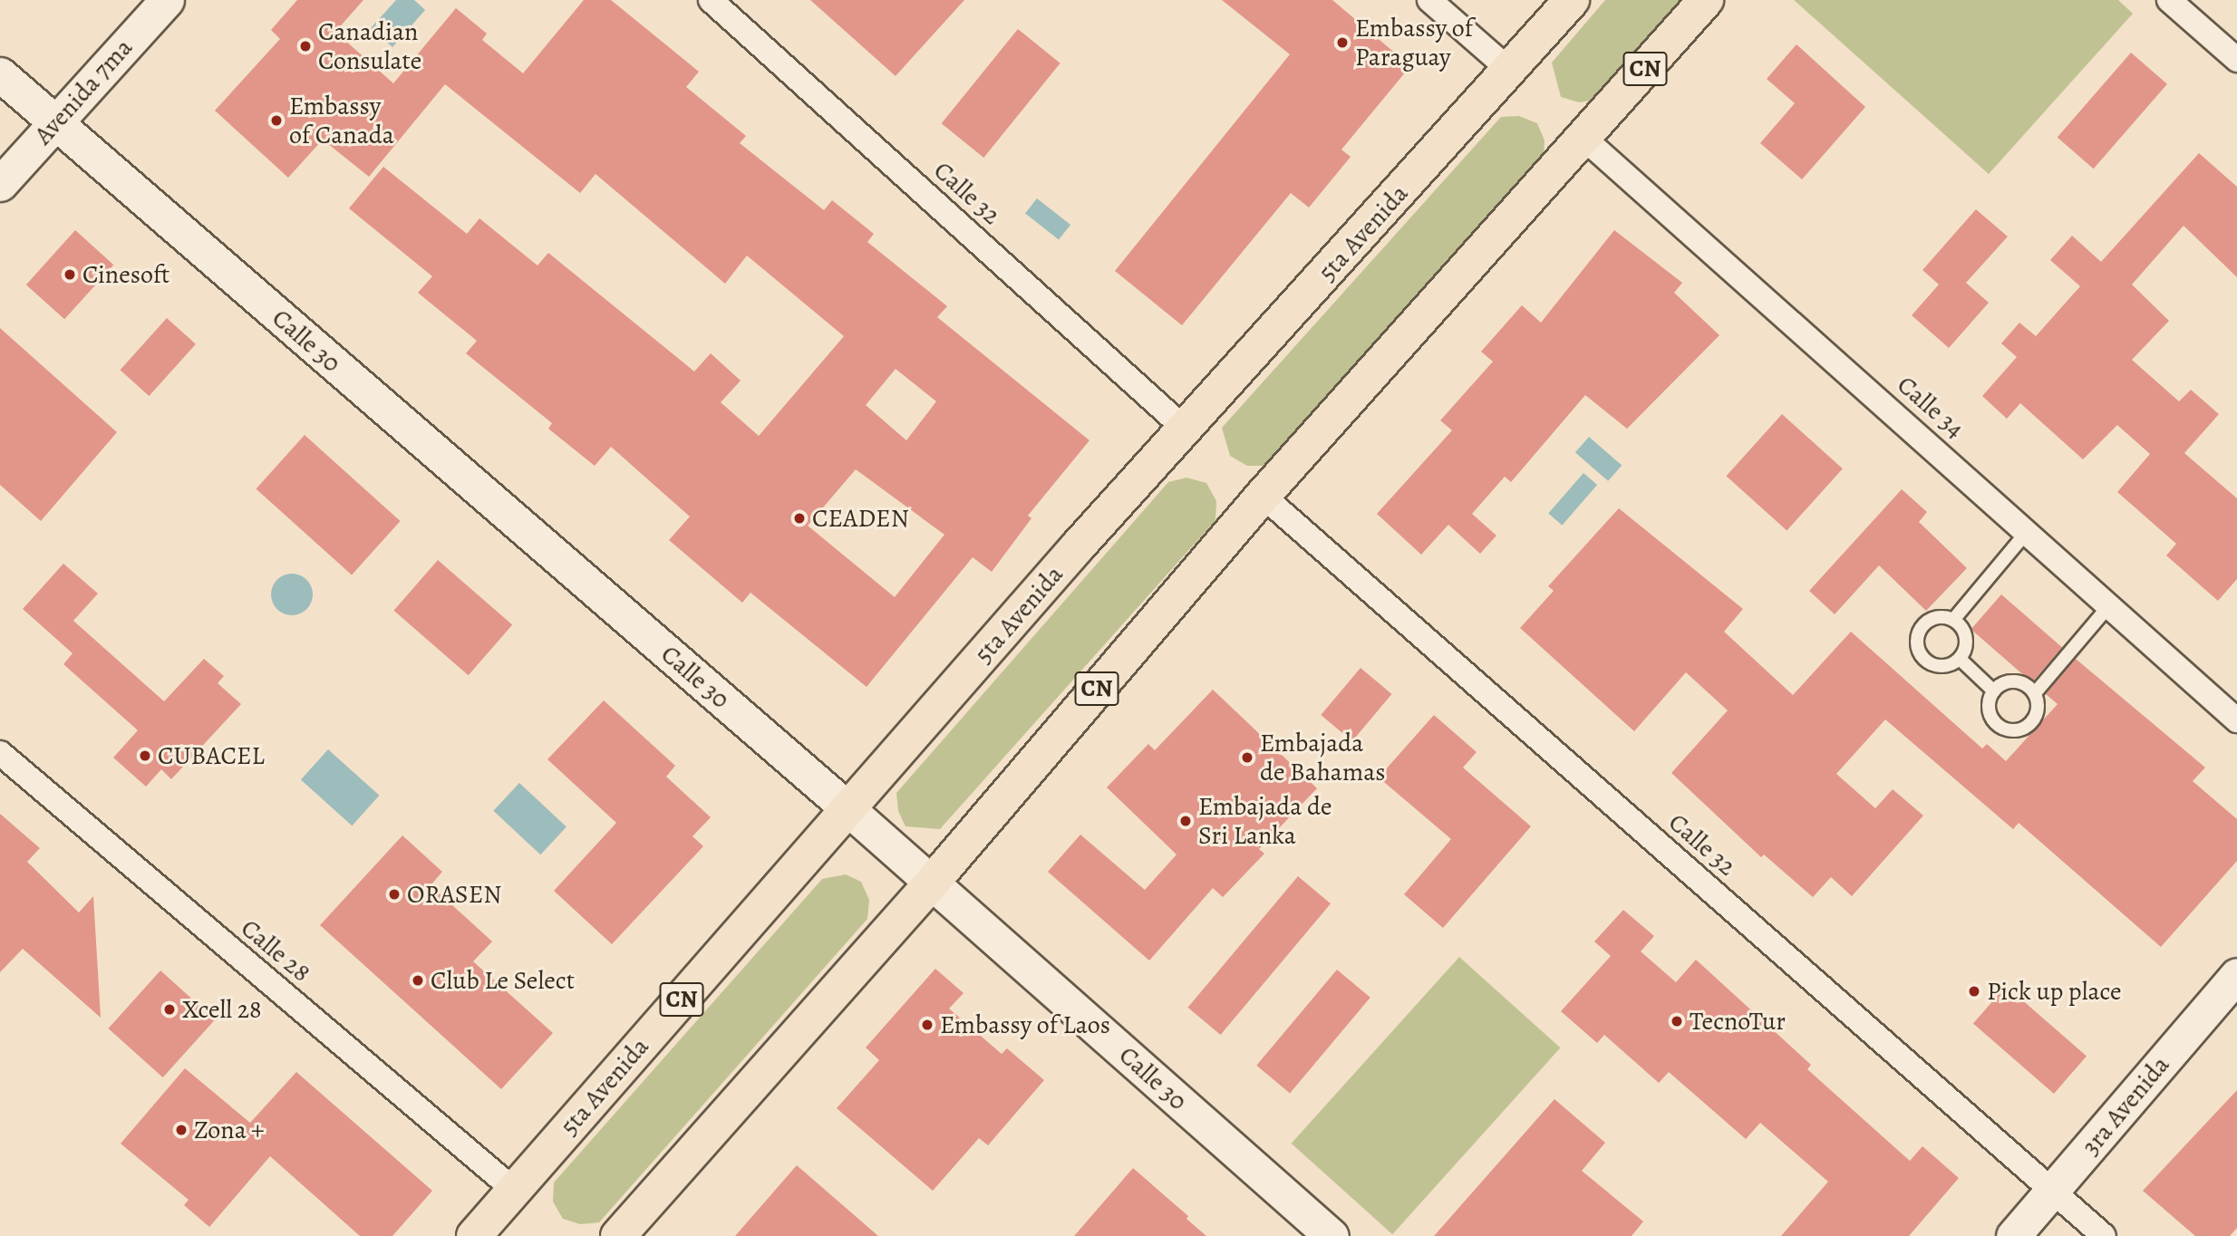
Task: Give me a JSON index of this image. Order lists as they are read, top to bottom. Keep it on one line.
{"streets":{"highway":["CN","5ta Avenida"],"main road":["Avenida 7ma","Calle 30","3ra Avenida"],"street":["Calle 32","Calle 34","Calle 28"]},"crossings":[["CN","Calle 32"],["CN","Calle 30"],["CN","Calle 34"],["Avenida 7ma","Calle 30"],["Calle 32","5ta Avenida"],["Calle 32","3ra Avenida"],["5ta Avenida","Calle 30"],["5ta Avenida","Calle 28"]],"places":["Embassy of Paraguay","Canadian Consulate","Embassy of Canada","Cinesoft","CEADEN","CUBACEL","Embajada de Bahamas","Embajada de Sri Lanka","ORASEN","Club Le Select","Pick up place","Xcell 28","TecnoTur","Embassy of Laos","Zona +"]}
